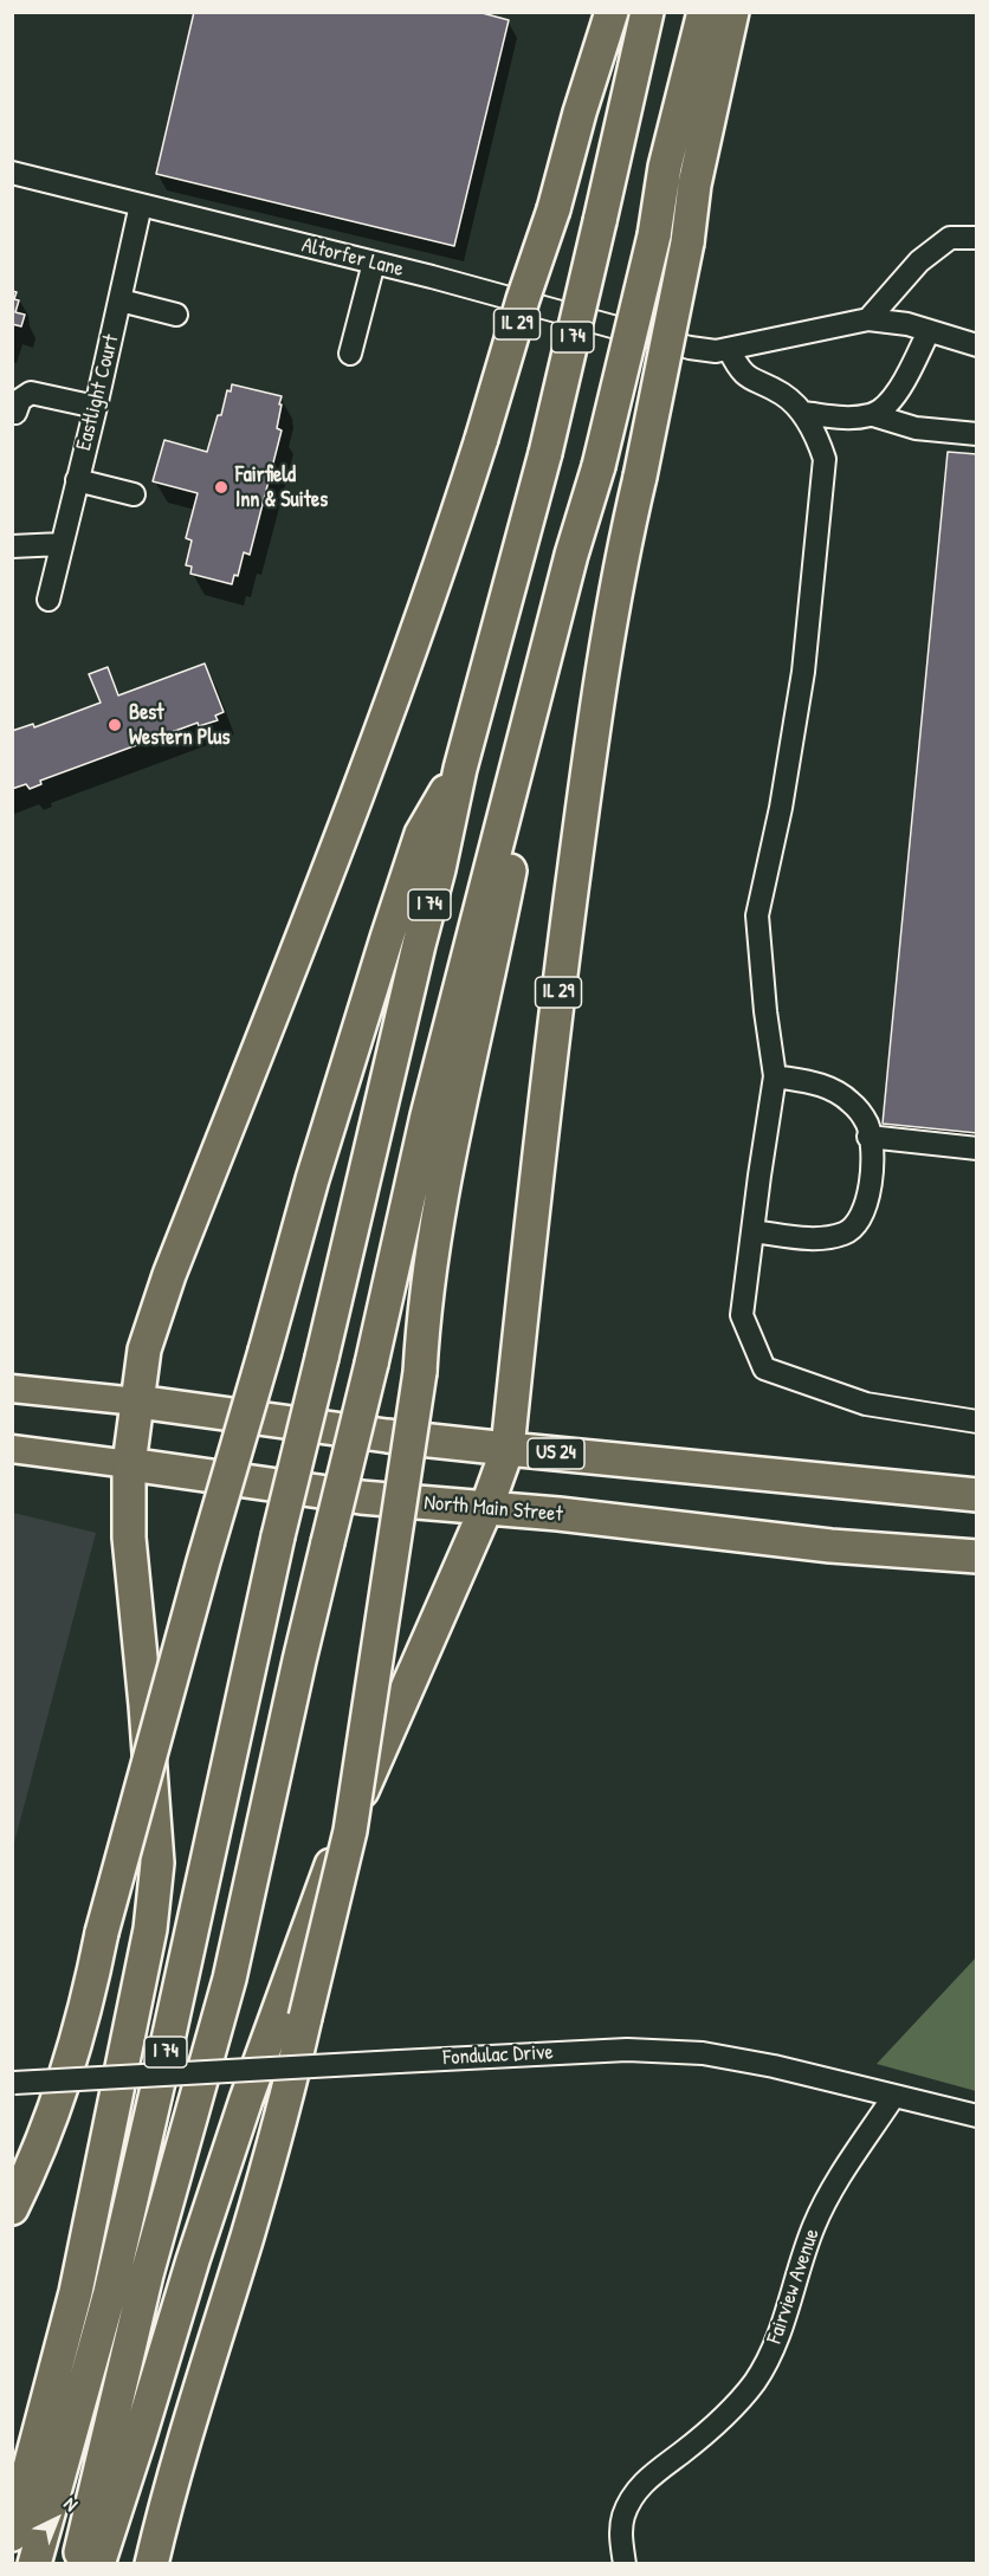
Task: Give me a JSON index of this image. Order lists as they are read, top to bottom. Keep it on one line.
{"streets":{"highway":["IL 29","I 74","US 24","North Main Street"],"street":["Altorfer Lane","Eastlight Court","Fondulac Drive","Fairview Avenue"]},"crossings":[["Altorfer Lane","Eastlight Court"],["IL 29","US 24"],["IL 29","North Main Street"],["Fondulac Drive","Fairview Avenue"]],"places":["Fairfield Inn & Suites","Best Western Plus"],"north":"top right"}
